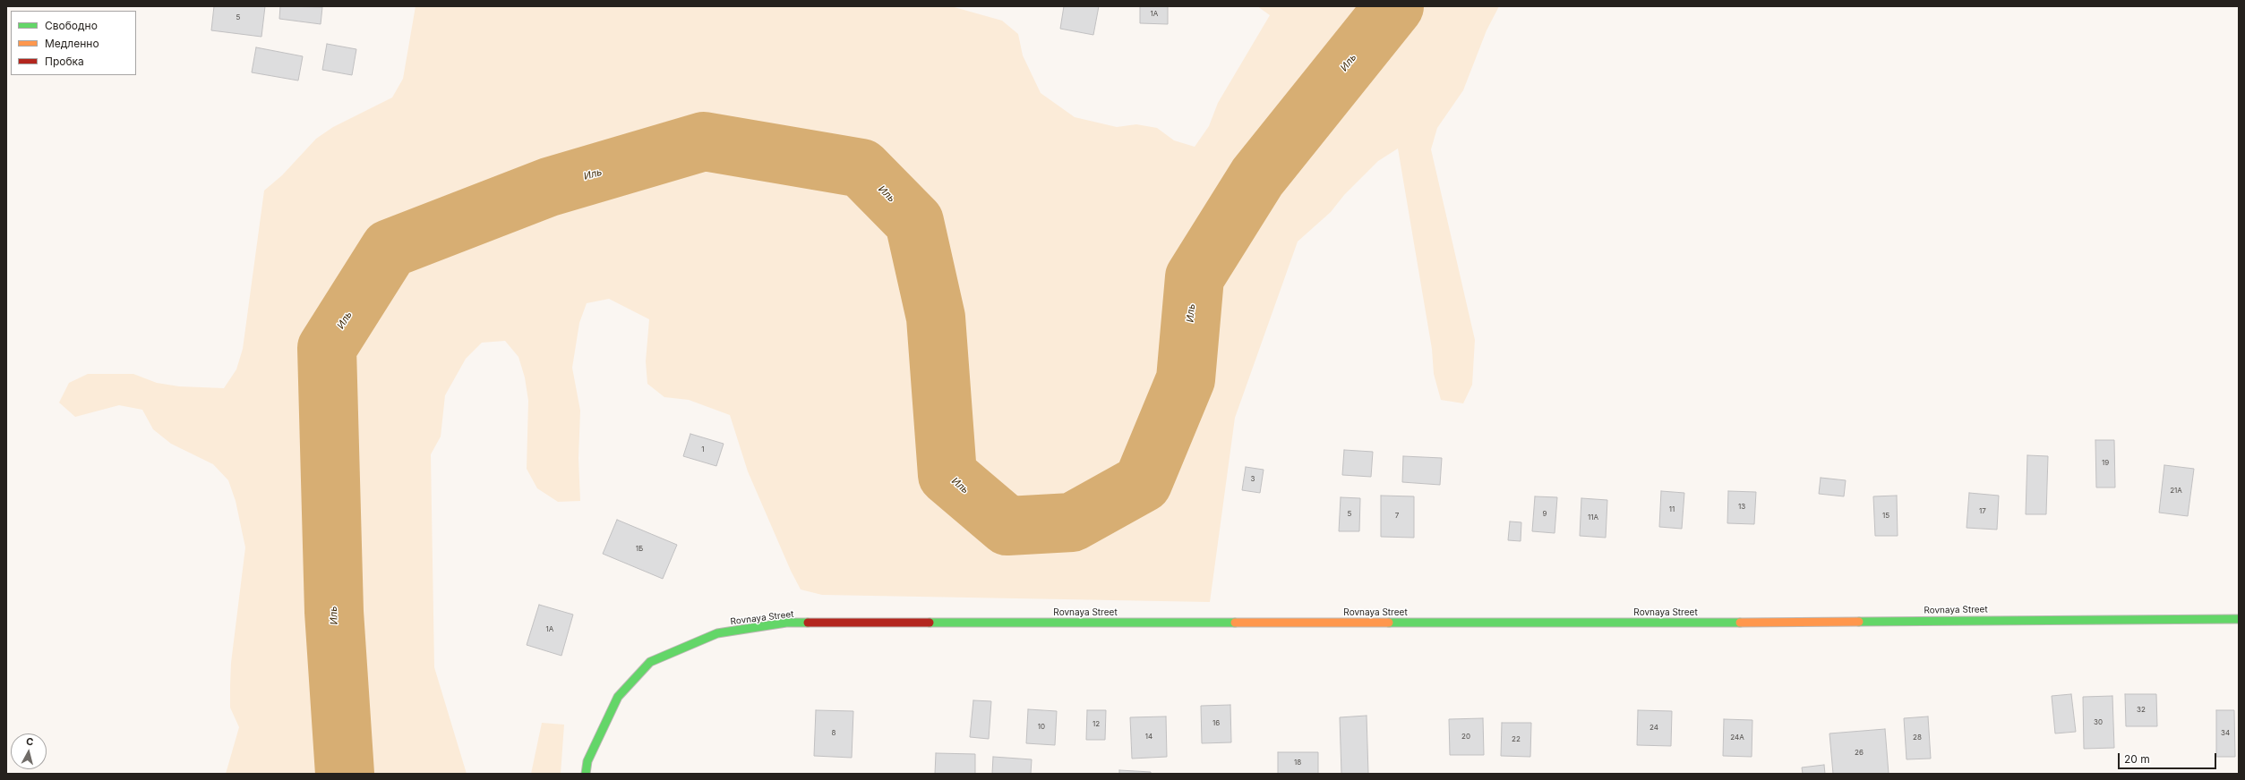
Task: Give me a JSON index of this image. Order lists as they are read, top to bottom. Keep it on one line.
{"streets":{"street":["Rovnaya Street"]},"water":["Иль"],"house_numbers":["1А","5","1","19","3","21А","13","11","17","5","9","7","15","11А","1Б","1А","32","30","16","12","10","24","8","34","14","20","24А","28","22","26","18"],"legend":["Свободно","Медленно","Пробка"],"scale_bar":"20 m","north":"top"}
